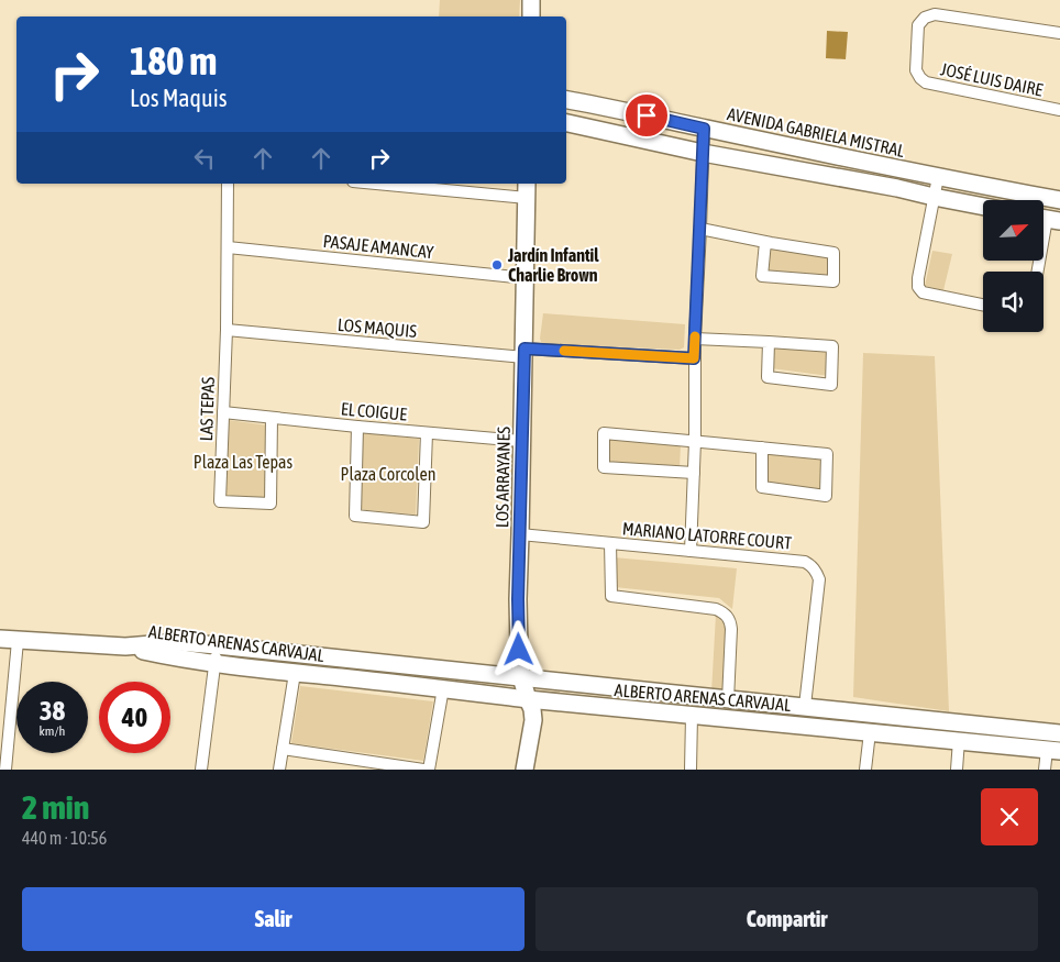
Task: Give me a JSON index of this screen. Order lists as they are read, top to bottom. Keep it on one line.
{"streets":{"street":["JOSÉ LUIS DAIRE","AVENIDA GABRIELA MISTRAL","PASAJE AMANCAY","LOS MAQUIS","LAS TEPAS","EL COIGUE","LOS ARRAYANES","MARIANO LATORRE COURT","ALBERTO ARENAS CARVAJAL"]},"crossings":[["PASAJE AMANCAY","LAS TEPAS"],["PASAJE AMANCAY","LOS ARRAYANES"],["LOS MAQUIS","LAS TEPAS"],["LOS MAQUIS","LOS ARRAYANES"],["LAS TEPAS","EL COIGUE"],["EL COIGUE","LOS ARRAYANES"],["LOS ARRAYANES","MARIANO LATORRE COURT"],["LOS ARRAYANES","ALBERTO ARENAS CARVAJAL"],["MARIANO LATORRE COURT","ALBERTO ARENAS CARVAJAL"]],"parks":["Plaza Las Tepas","Plaza Corcolen"],"places":["Jardín Infantil Charlie Brown"],"north":"top right","page":{"turn":["180 m","Los Maquis"],"speed":"38 km/h","limit":"40","heading":["2 min","440 m · 10:56"],"buttons":["Salir","Compartir"]}}
